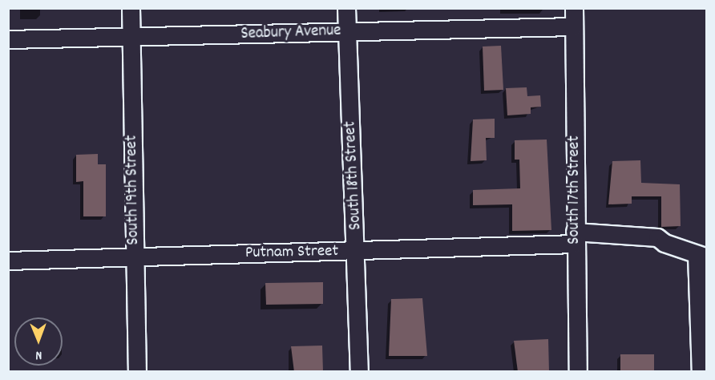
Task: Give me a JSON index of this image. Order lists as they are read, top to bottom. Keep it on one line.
{"streets":{"street":["Seabury Avenue","South 18th Street","South 19th Street","South 17th Street","Putnam Street"]},"crossings":[["Seabury Avenue","South 18th Street"],["Seabury Avenue","South 19th Street"],["Seabury Avenue","South 17th Street"],["South 18th Street","Putnam Street"],["South 19th Street","Putnam Street"],["South 17th Street","Putnam Street"]],"north":"bottom"}
